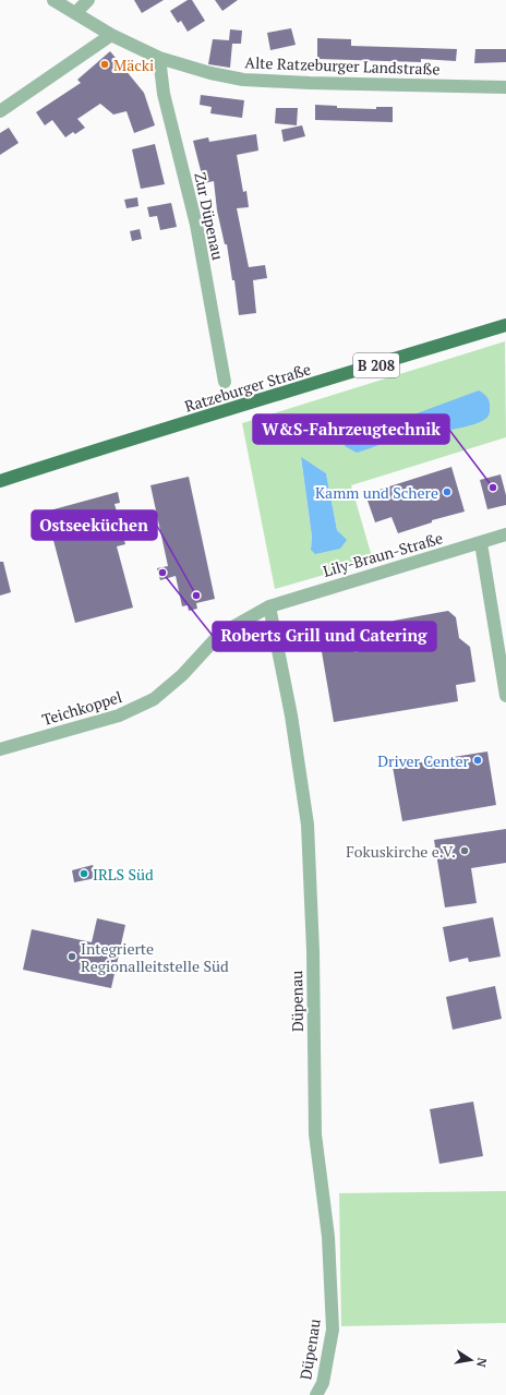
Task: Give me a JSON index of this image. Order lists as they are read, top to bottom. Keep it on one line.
{"streets":{"main road":["B 208","Ratzeburger Straße"],"street":["Alte Ratzeburger Landstraße","Zur Düpenau","Lily-Braun-Straße","Teichkoppel","Düpenau"]},"crossings":[["Alte Ratzeburger Landstraße","Zur Düpenau"],["Lily-Braun-Straße","Teichkoppel"],["Lily-Braun-Straße","Düpenau"],["Teichkoppel","Düpenau"]],"places":["Mäcki","W&S-Fahrzeugtechnik","Kamm und Schere","Roberts Grill und Catering","Ostseeküchen","Driver Center","Fokuskirche e.V.","IRLS Süd","Integrierte Regionalleitstelle Süd"],"north":"right"}
